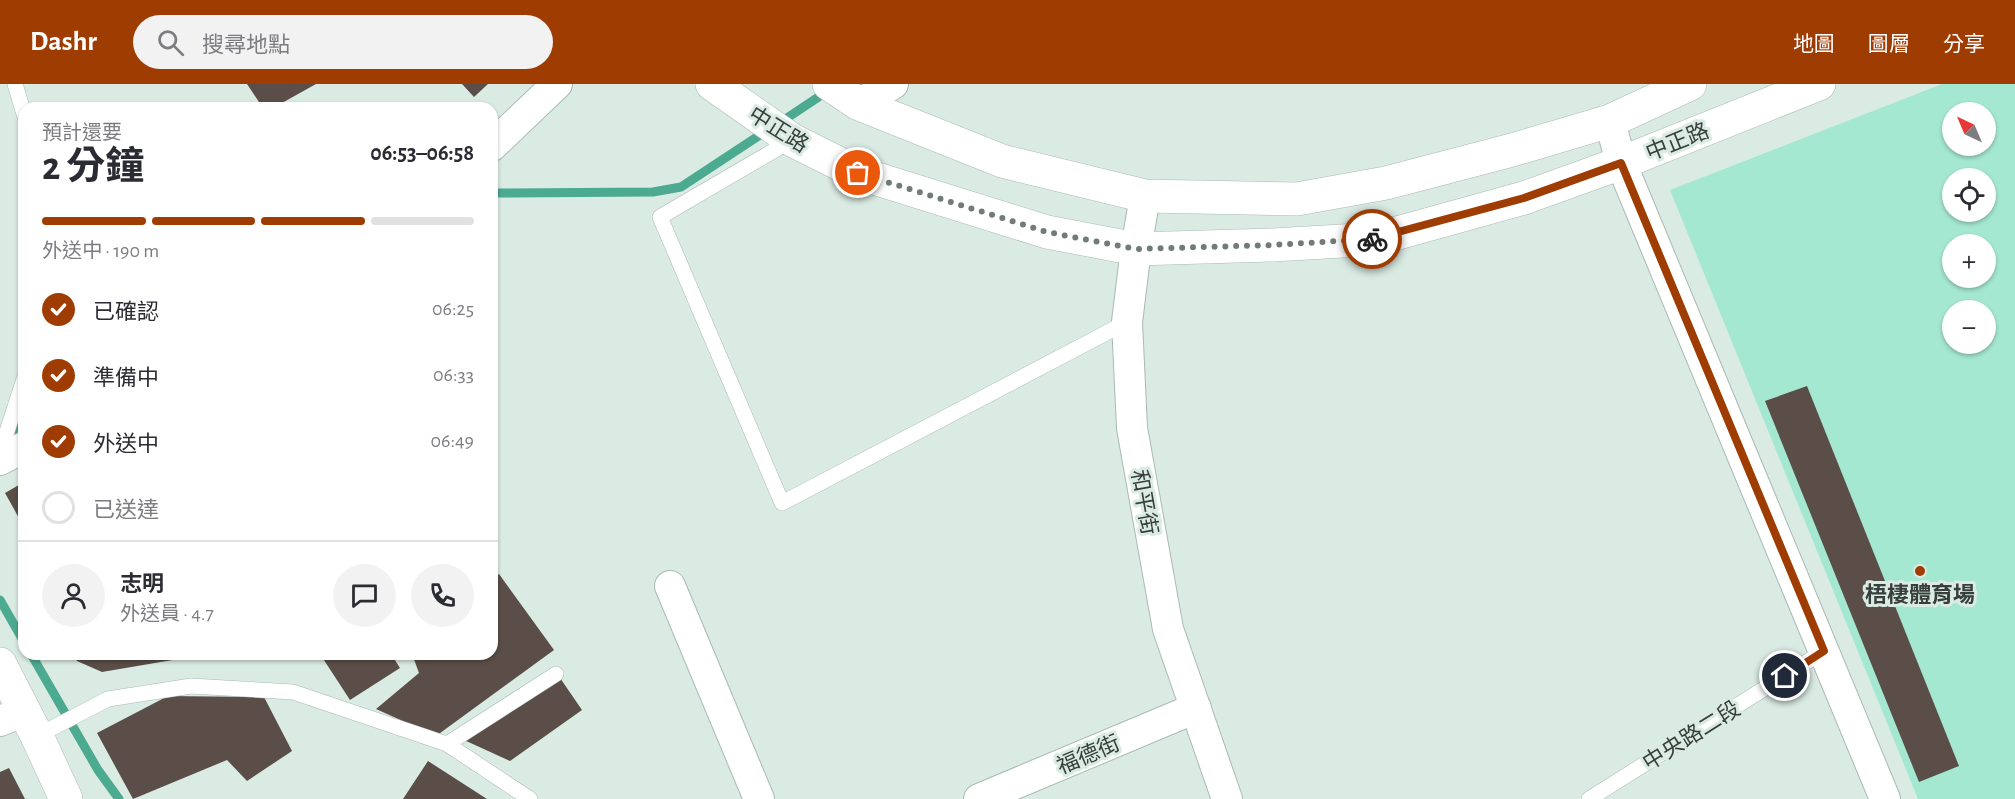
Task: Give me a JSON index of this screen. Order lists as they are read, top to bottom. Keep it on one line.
{"streets":{"street":["中正路","和平街","福德街"],"lane":["中央路二段"]},"crossings":[["中正路","和平街"],["和平街","福德街"]],"places":["梧棲體育場"],"north":"top left","page":{"header":"Dashr","search":"搜尋地點","nav":["地圖","圖層","分享"],"map_buttons":["+","−"],"heading":["2 分鐘","預計還要","06:53–06:58"],"panel":["志明","外送員 · 4.7"],"bar":"外送中 · 190 m","list":[["已確認","06:25"],["準備中","06:33"],["外送中","06:49"],"已送達"]}}
